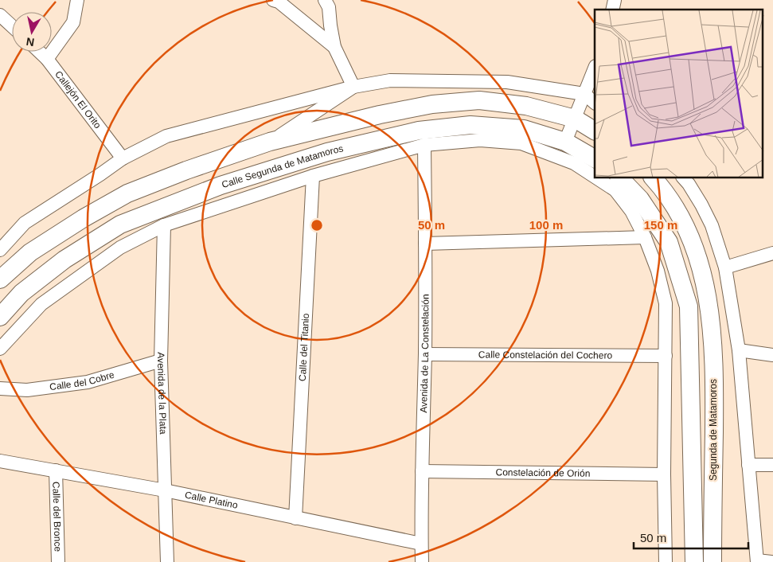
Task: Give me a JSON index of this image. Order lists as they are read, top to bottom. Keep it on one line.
{"streets":{"main road":["Calle Segunda de Matamoros","Segunda de Matamoros"],"street":["Callejón El Orito","Calle del Titanio","Avenida de La Constelación","Calle Constelación del Cochero","Calle del Cobre","Avenida de la Plata","Constelación de Orión","Calle Platino","Calle del Bronce"]},"crossings":[["Calle del Titanio","Calle Platino"],["Avenida de La Constelación","Calle Constelación del Cochero"],["Avenida de La Constelación","Constelación de Orión"],["Avenida de La Constelación","Calle Platino"],["Calle del Cobre","Avenida de la Plata"],["Avenida de la Plata","Calle Platino"],["Calle Platino","Calle del Bronce"]],"scale_bar":"50 m","north":"bottom","rings":["50 m","100 m","150 m"]}
